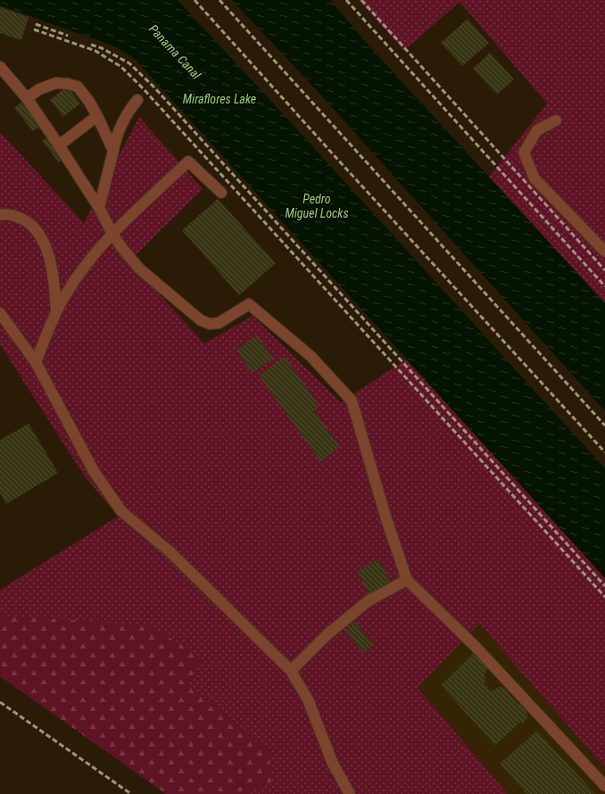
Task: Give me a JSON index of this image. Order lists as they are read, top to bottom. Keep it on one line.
{"water":["Panama Canal","Miraflores Lake","Pedro Miguel Locks"]}
